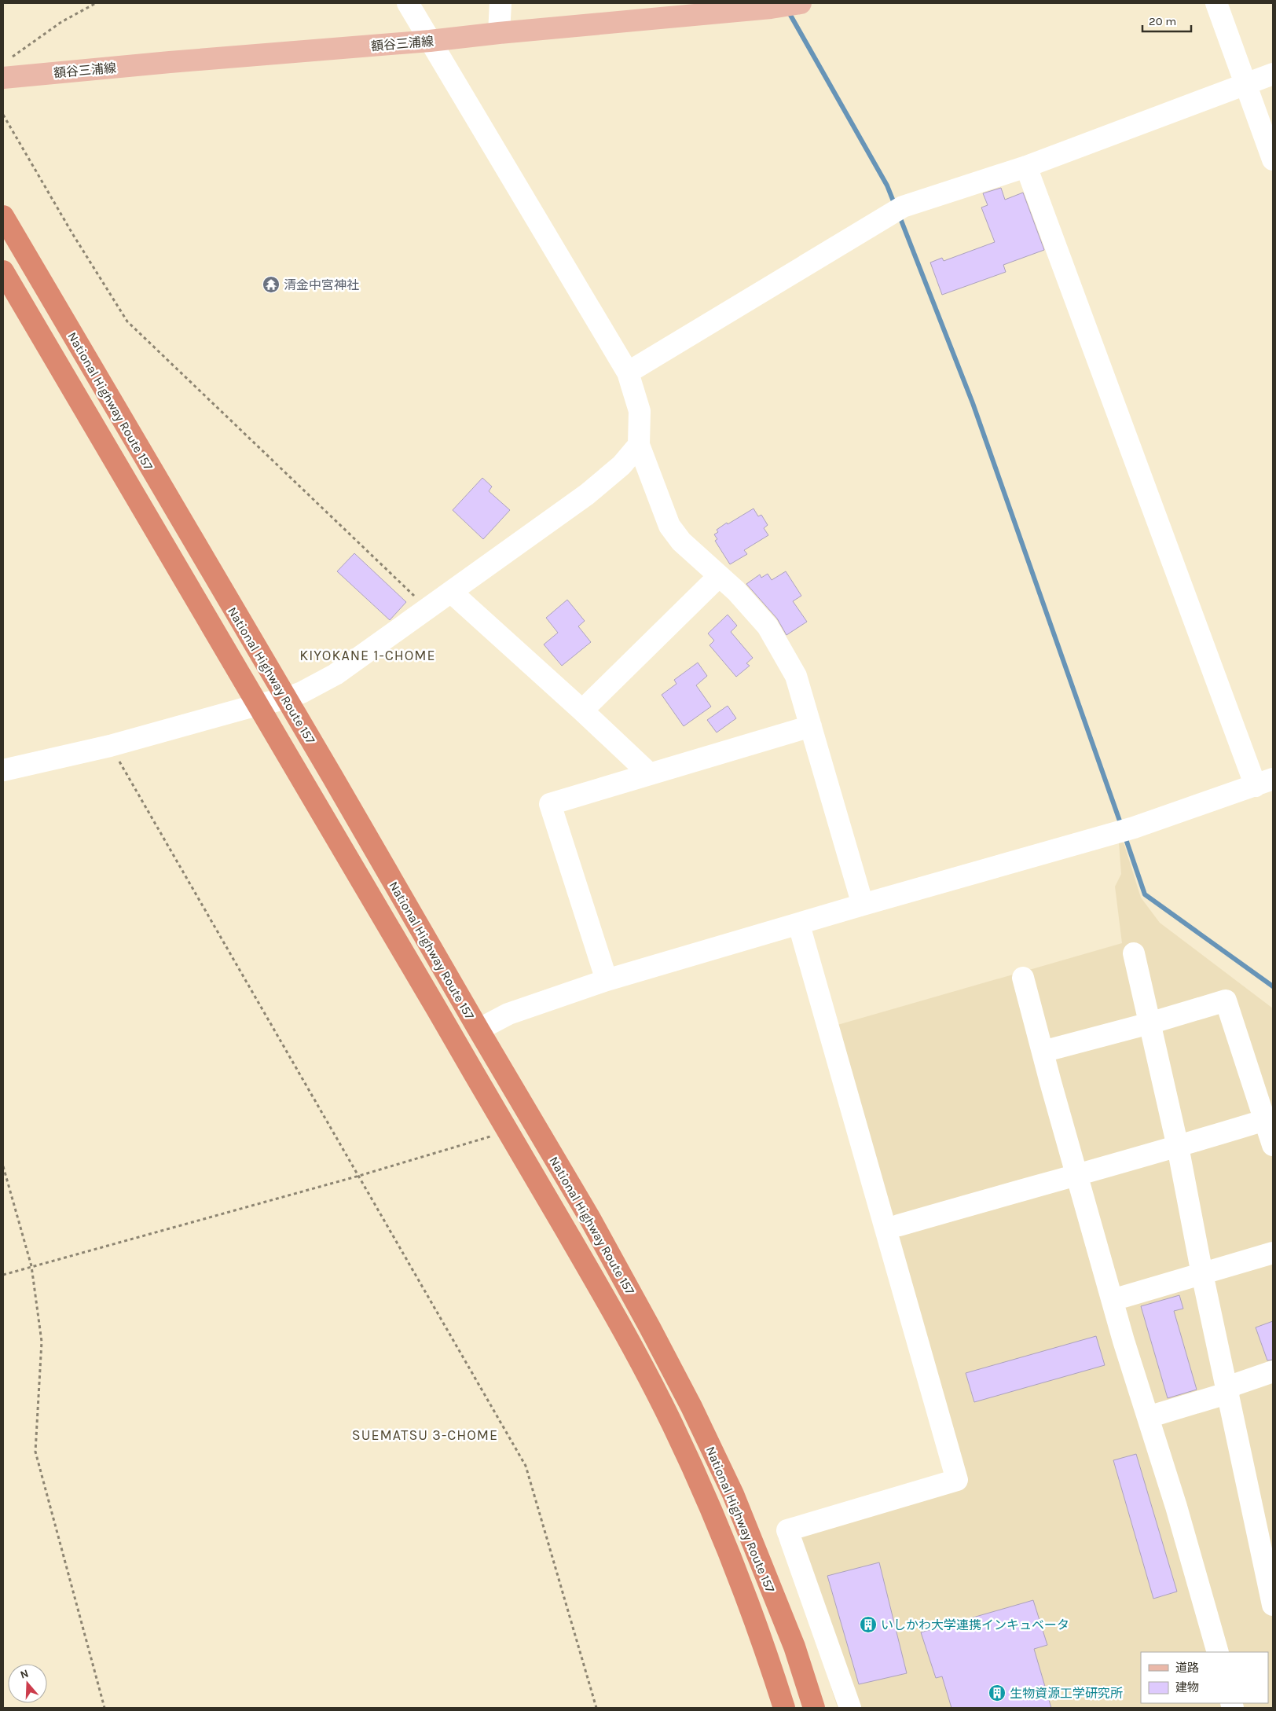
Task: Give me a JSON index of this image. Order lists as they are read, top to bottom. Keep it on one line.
{"streets":{"highway":["National Highway Route 157"],"main road":["額谷三浦線"]},"districts":["KIYOKANE 1-CHOME","SUEMATSU 3-CHOME"],"places":{"temple":["清金中宮神社"],"building":["いしかわ大学連携インキュベータ","生物資源工学研究所"]},"legend":["道路","建物"],"scale_bar":"20 m","north":"top"}
